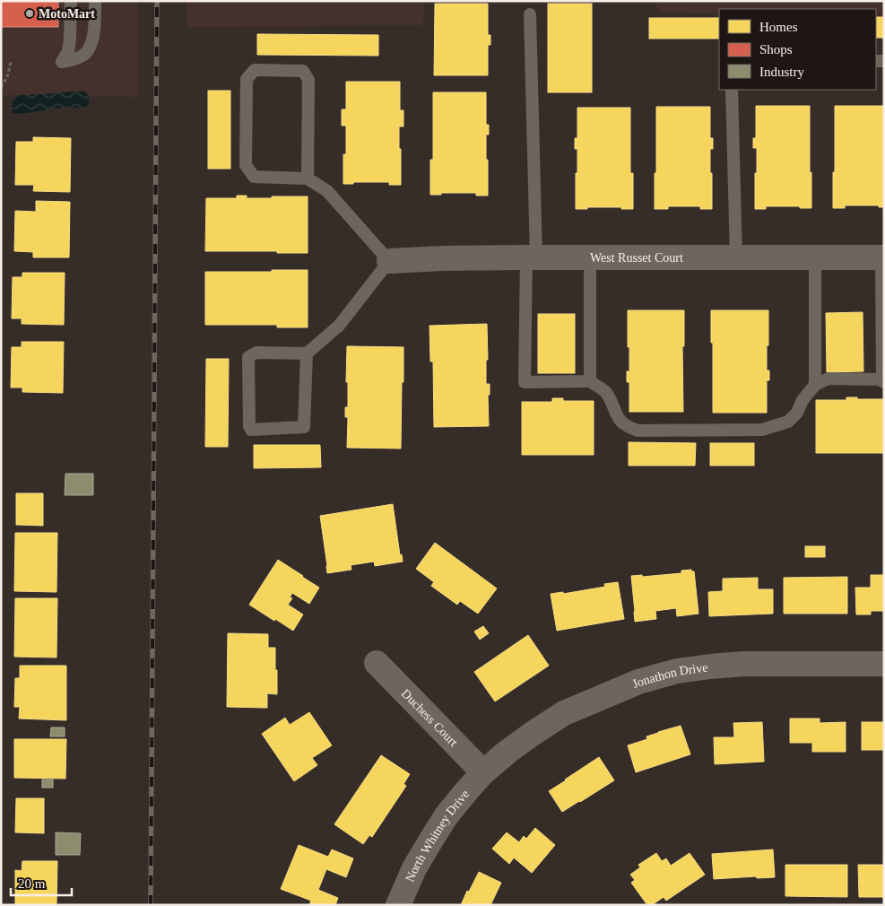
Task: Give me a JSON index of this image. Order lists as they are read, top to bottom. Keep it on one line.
{"streets":{"street":["West Russet Court","Jonathon Drive","Duchess Court","North Whitney Drive"]},"crossings":[["Jonathon Drive","Duchess Court"],["Jonathon Drive","North Whitney Drive"],["Duchess Court","North Whitney Drive"]],"places":["MotoMart"],"legend":["Homes","Shops","Industry"],"scale_bar":"20 m"}
